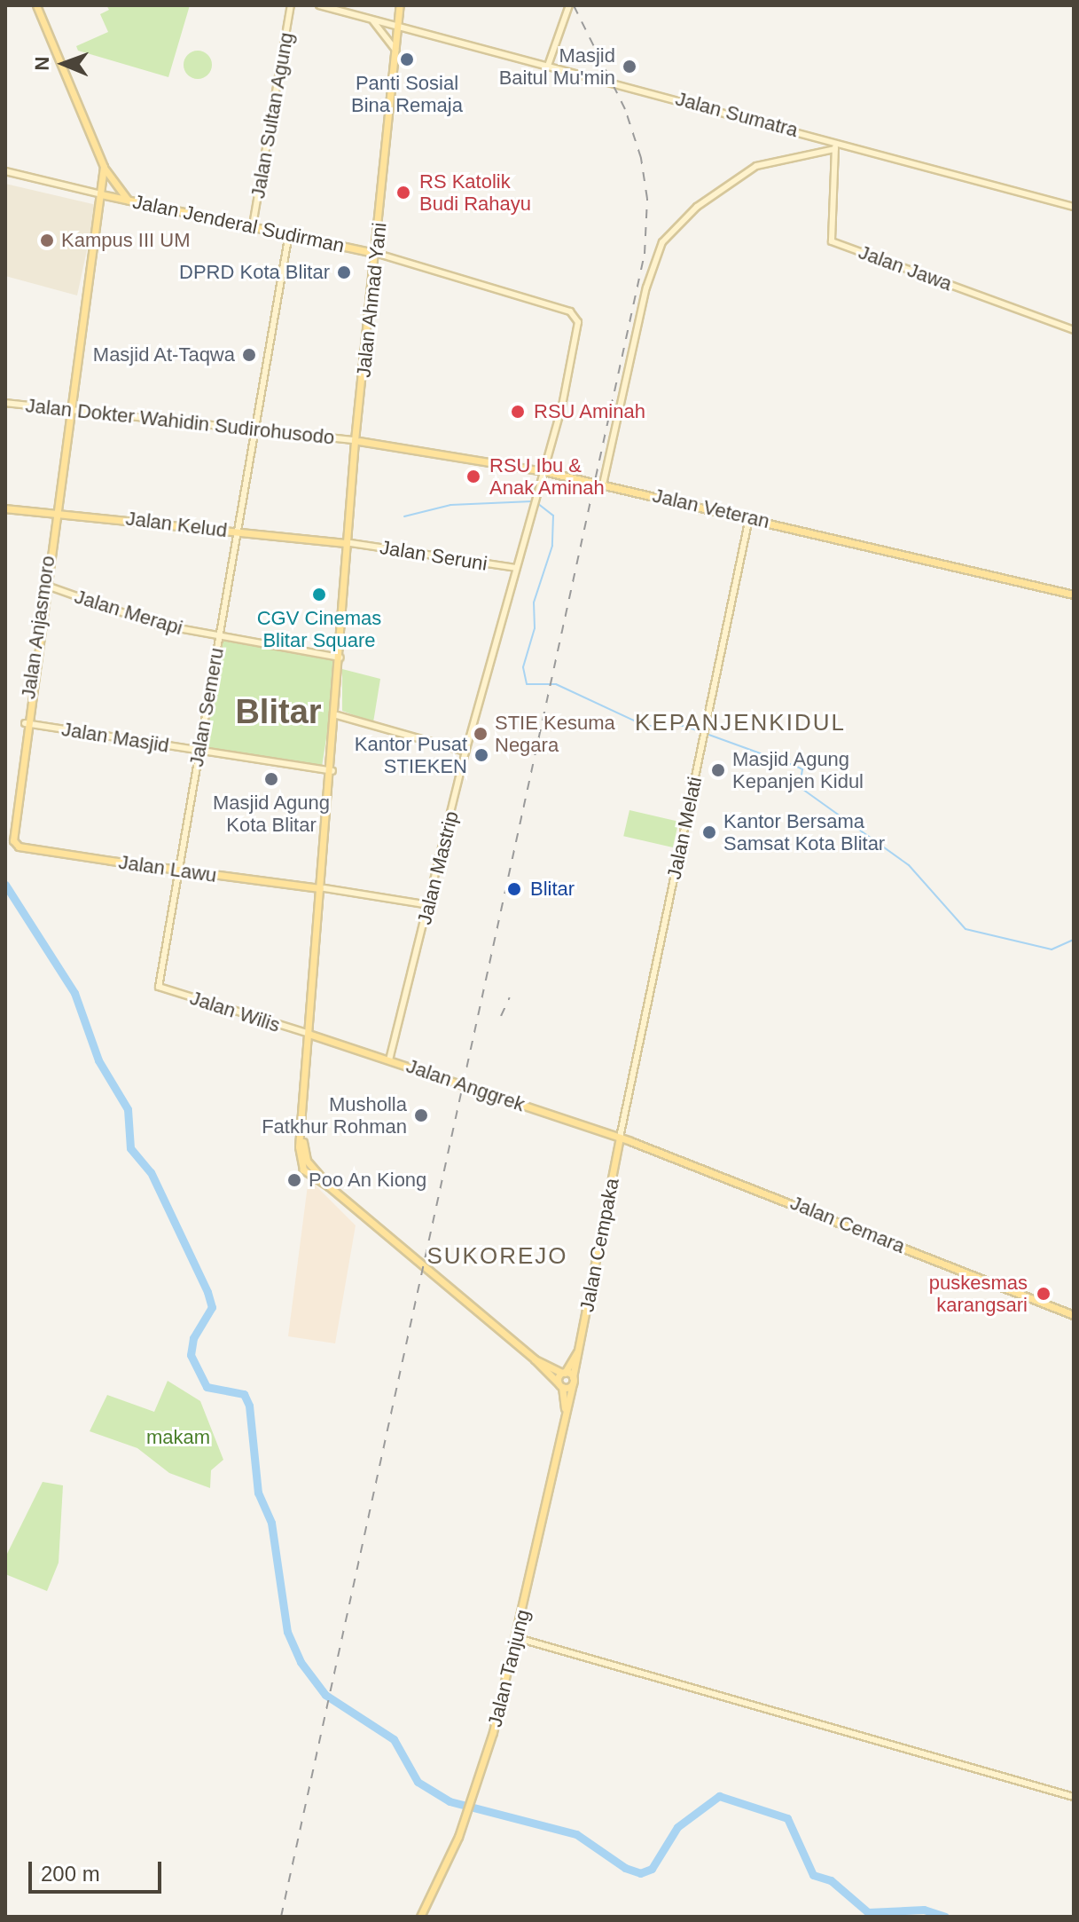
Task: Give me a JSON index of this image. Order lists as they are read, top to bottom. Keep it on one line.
{"streets":{"main road":["Jalan Sumatra","Jalan Sultan Agung","Jalan Jenderal Sudirman","Jalan Jawa","Jalan Ahmad Yani","Jalan Dokter Wahidin Sudirohusodo","Jalan Veteran","Jalan Kelud","Jalan Seruni","Jalan Merapi","Jalan Anjasmoro","Jalan Semeru","Jalan Masjid","Jalan Melati","Jalan Mastrip","Jalan Lawu","Jalan Wilis","Jalan Anggrek","Jalan Cemara","Jalan Cempaka","Jalan Tanjung"]},"crossings":[["Jalan Sumatra","Jalan Jawa"],["Jalan Sumatra","Jalan Ahmad Yani"],["Jalan Sultan Agung","Jalan Jenderal Sudirman"],["Jalan Jenderal Sudirman","Jalan Ahmad Yani"],["Jalan Jenderal Sudirman","Jalan Anjasmoro"],["Jalan Jenderal Sudirman","Jalan Semeru"],["Jalan Jenderal Sudirman","Jalan Mastrip"],["Jalan Ahmad Yani","Jalan Dokter Wahidin Sudirohusodo"],["Jalan Ahmad Yani","Jalan Veteran"],["Jalan Ahmad Yani","Jalan Kelud"],["Jalan Ahmad Yani","Jalan Seruni"],["Jalan Ahmad Yani","Jalan Merapi"],["Jalan Ahmad Yani","Jalan Masjid"],["Jalan Ahmad Yani","Jalan Mastrip"],["Jalan Ahmad Yani","Jalan Lawu"],["Jalan Ahmad Yani","Jalan Wilis"],["Jalan Ahmad Yani","Jalan Anggrek"],["Jalan Dokter Wahidin Sudirohusodo","Jalan Veteran"],["Jalan Dokter Wahidin Sudirohusodo","Jalan Anjasmoro"],["Jalan Dokter Wahidin Sudirohusodo","Jalan Semeru"],["Jalan Veteran","Jalan Melati"],["Jalan Veteran","Jalan Mastrip"],["Jalan Kelud","Jalan Seruni"],["Jalan Kelud","Jalan Anjasmoro"],["Jalan Kelud","Jalan Semeru"],["Jalan Seruni","Jalan Mastrip"],["Jalan Merapi","Jalan Anjasmoro"],["Jalan Merapi","Jalan Semeru"],["Jalan Anjasmoro","Jalan Masjid"],["Jalan Anjasmoro","Jalan Lawu"],["Jalan Semeru","Jalan Masjid"],["Jalan Semeru","Jalan Lawu"],["Jalan Semeru","Jalan Wilis"],["Jalan Melati","Jalan Anggrek"],["Jalan Melati","Jalan Cemara"],["Jalan Melati","Jalan Cempaka"],["Jalan Mastrip","Jalan Anggrek"],["Jalan Wilis","Jalan Anggrek"],["Jalan Anggrek","Jalan Cemara"],["Jalan Anggrek","Jalan Cempaka"],["Jalan Cemara","Jalan Cempaka"],["Jalan Cempaka","Jalan Tanjung"]],"districts":["Blitar","KEPANJENKIDUL","SUKOREJO"],"parks":["makam"],"places":["Panti Sosial Bina Remaja","Masjid Baitul Mu'min","RS Katolik Budi Rahayu","Kampus III UM","DPRD Kota Blitar","Masjid At-Taqwa","RSU Aminah","RSU Ibu & Anak Aminah","CGV Cinemas Blitar Square","STIE Kesuma Negara","Kantor Pusat STIEKEN","Masjid Agung Kepanjen Kidul","Masjid Agung Kota Blitar","Kantor Bersama Samsat Kota Blitar","Blitar","Musholla Fatkhur Rohman","Poo An Kiong","puskesmas karangsari"],"scale_bar":"200 m","north":"left"}
